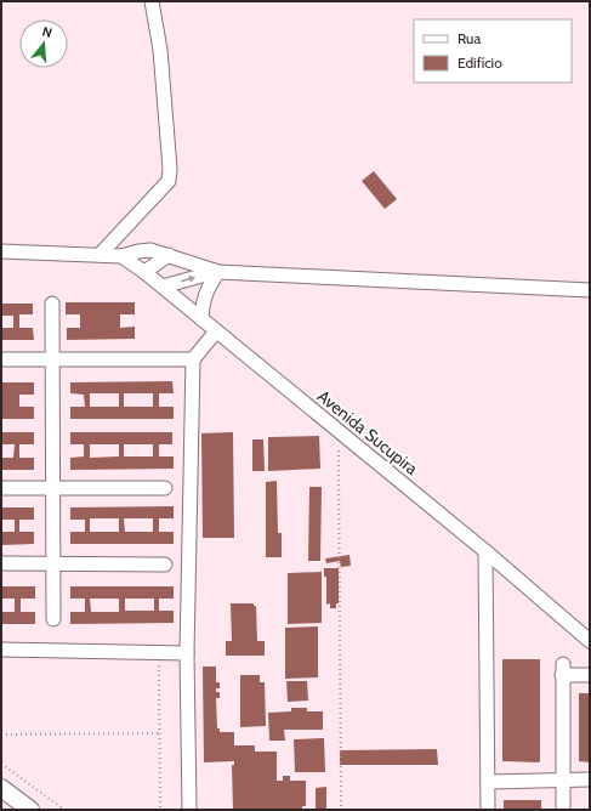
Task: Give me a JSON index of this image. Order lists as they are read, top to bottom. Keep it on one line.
{"streets":{"street":["Avenida Sucupira"]},"legend":["Rua","Edifício"],"north":"top"}
